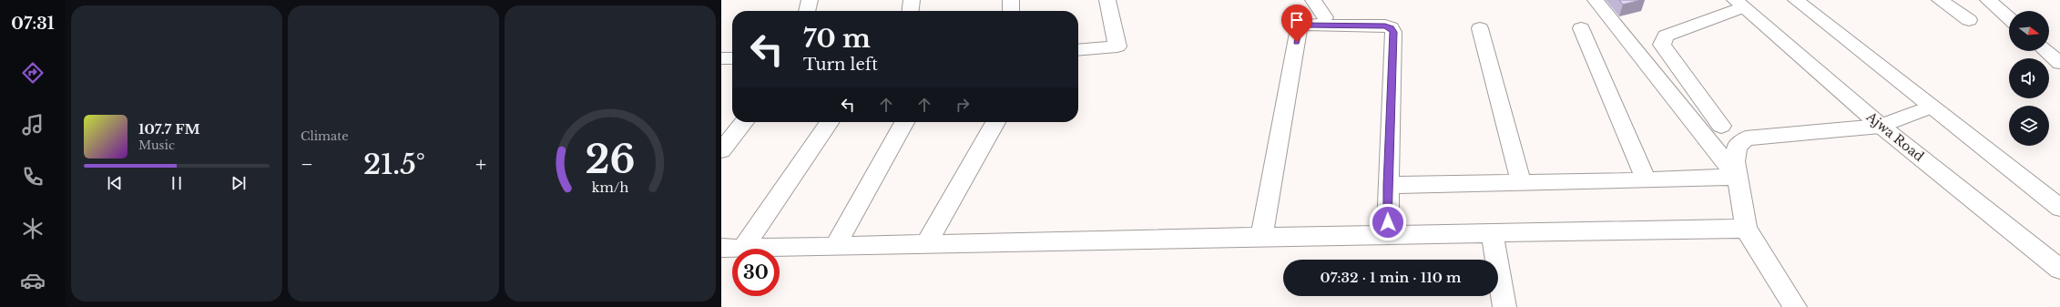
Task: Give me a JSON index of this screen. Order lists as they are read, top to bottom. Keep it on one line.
{"streets":{"street":["Ajwa Road"]},"north":"right","page":{"tabs":"07:31","tile":"Climate","turn":["70 m","Turn left"],"song":["107.7 FM","Music"],"heat":["−","21.5°","+"],"limit":"30","trip":"07:32 · 1 min · 110 m","gauge":["26","km/h"]}}
